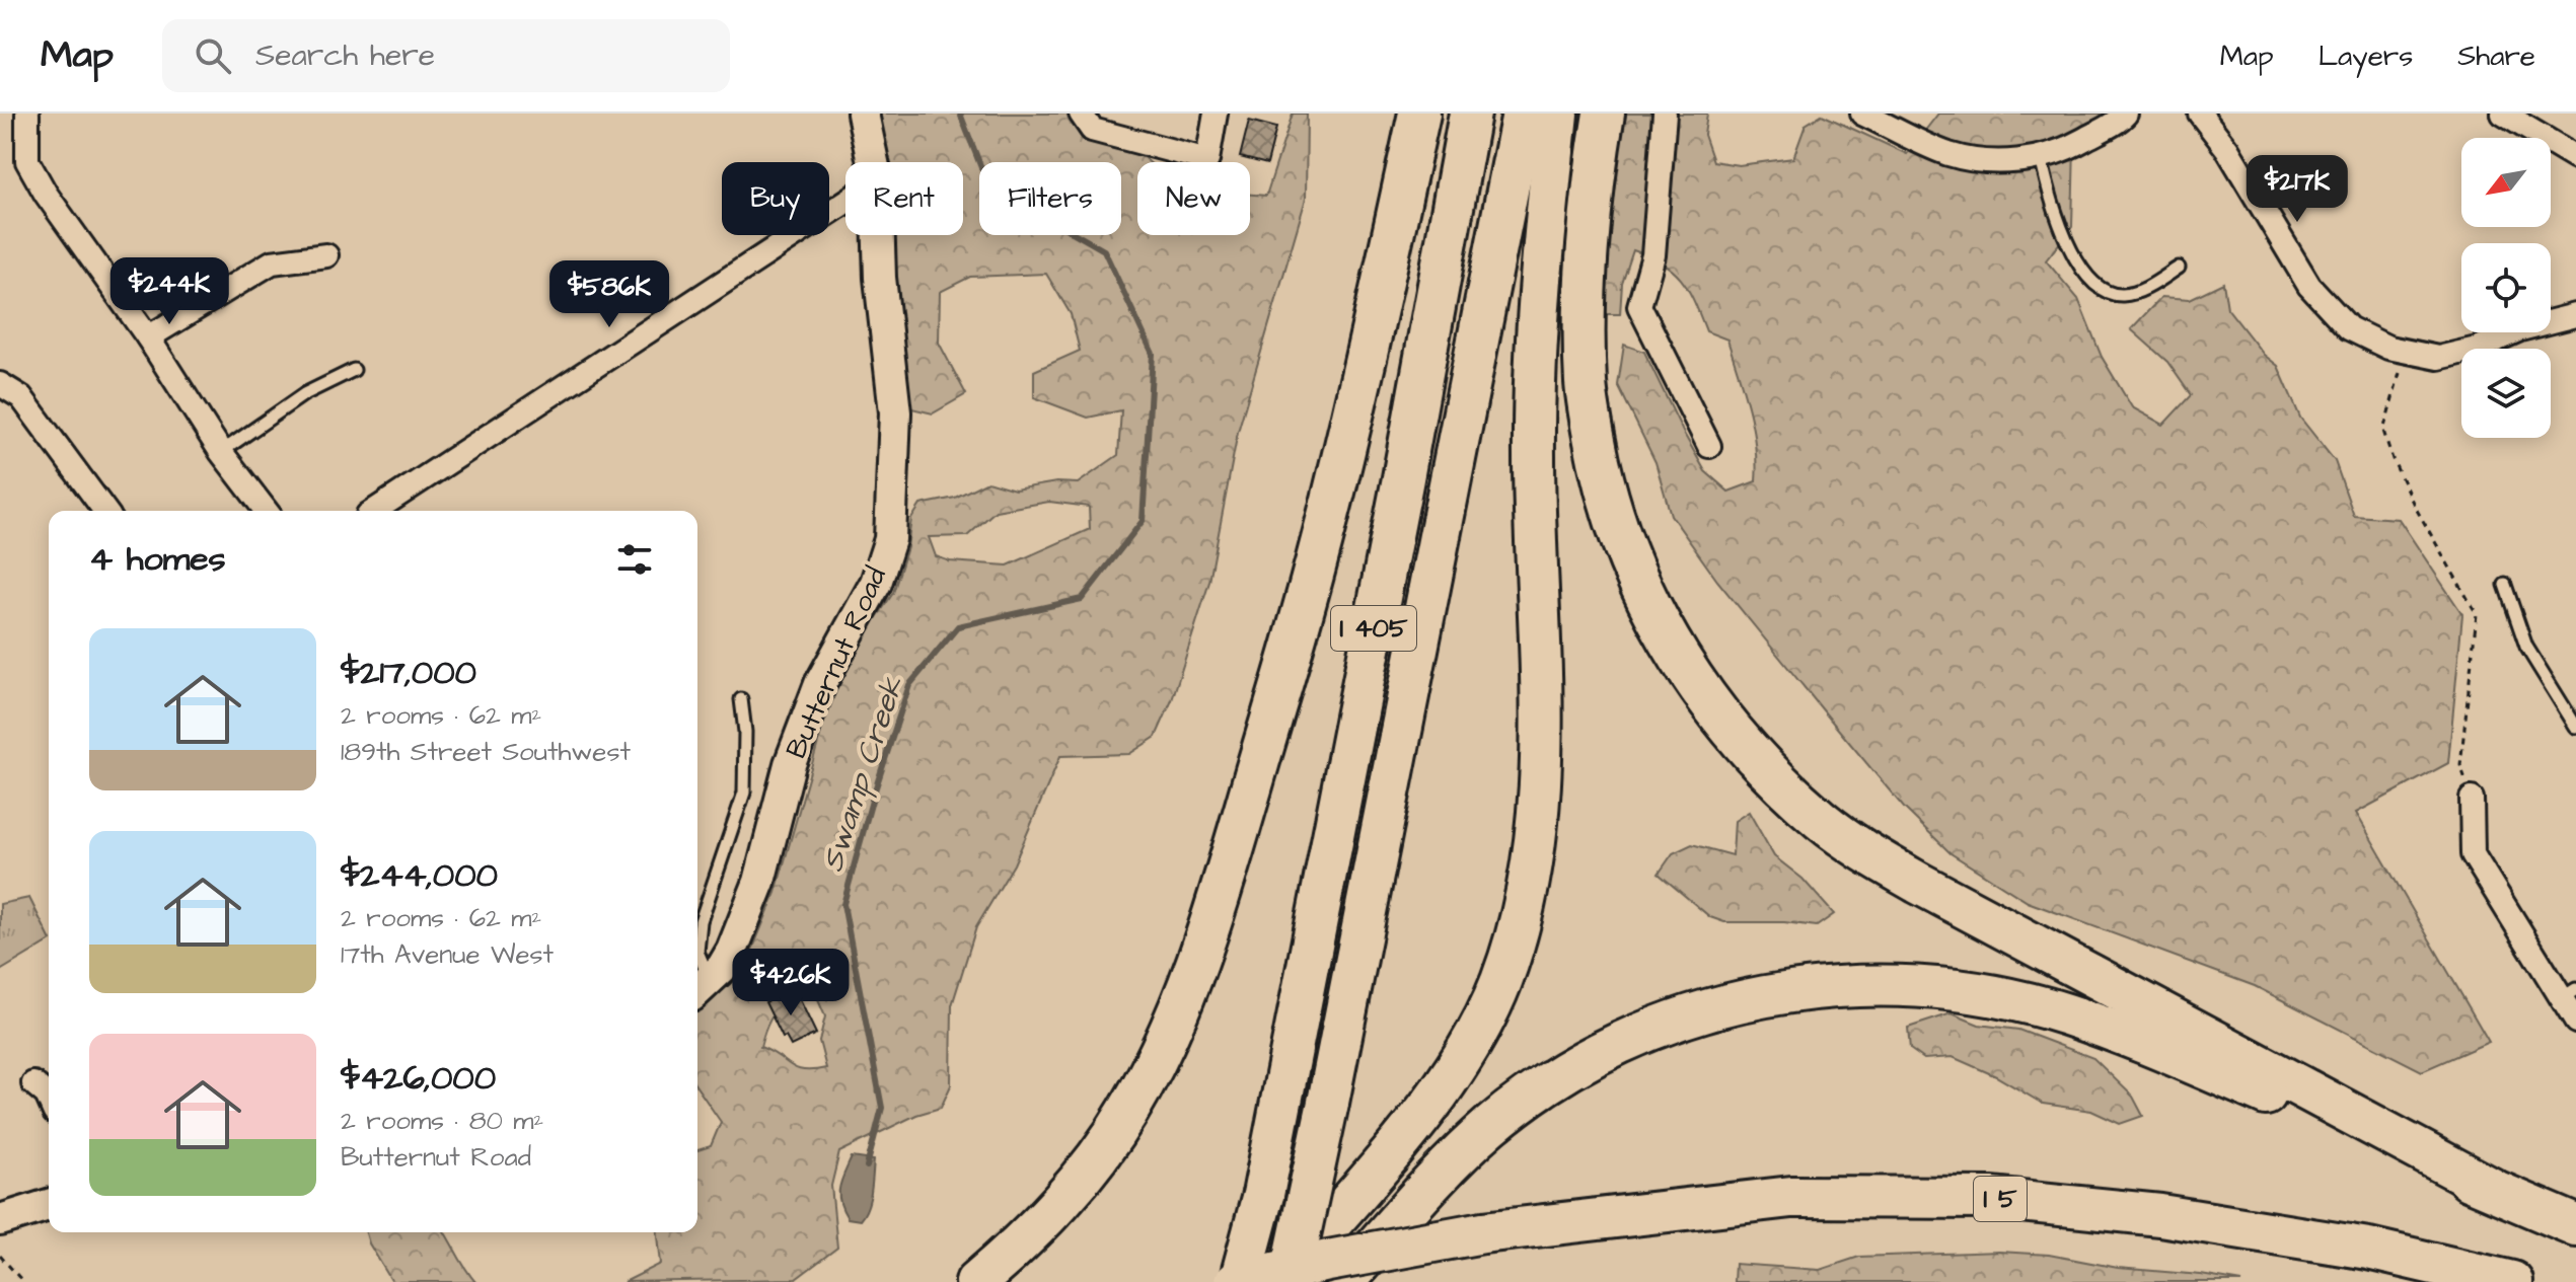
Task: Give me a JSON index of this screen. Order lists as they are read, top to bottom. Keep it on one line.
{"streets":{"highway":["I 405","I 5"],"street":["Butternut Road"]},"water":["Swamp Creek"],"north":"bottom left","page":{"header":"Map","search":"Search here","nav":["Map","Layers","Share"],"price":["$217K","$244K","$586K","$426K"],"chip":["Buy","Rent","Filters","New"],"heading":"4 homes","list":[{"name":"$217,000","note":"2 rooms · 62 m² · 189th Street Southwest"},{"name":"$244,000","note":"2 rooms · 62 m² · 17th Avenue West"},{"name":"$426,000","note":"2 rooms · 80 m² · Butternut Road"}]}}
